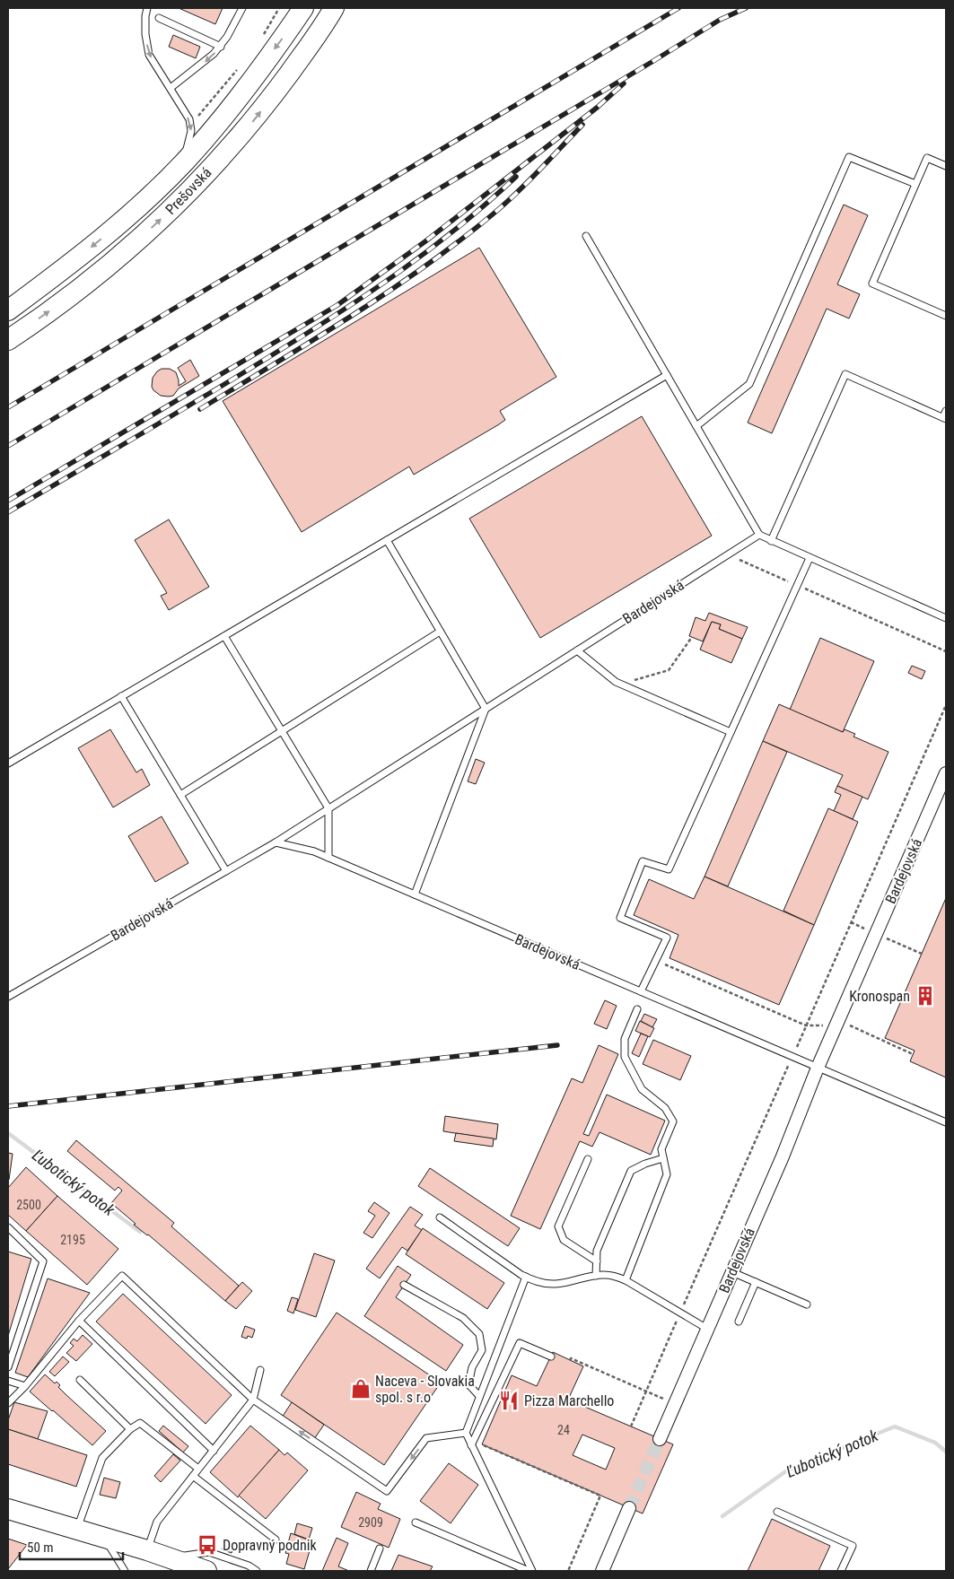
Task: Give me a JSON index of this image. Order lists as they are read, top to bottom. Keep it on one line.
{"streets":{"main road":["Prešovská"],"street":["Bardejovská"]},"water":["Ľubotický potok"],"places":{"building":["Kronospan"],"shop":["Naceva - Slovakia spol. s r.o"],"restaurant":["Pizza Marchello"],"bus stop":["Dopravný podnik"]},"house_numbers":["2500","2195","24","2909"],"scale_bar":"50 m"}
